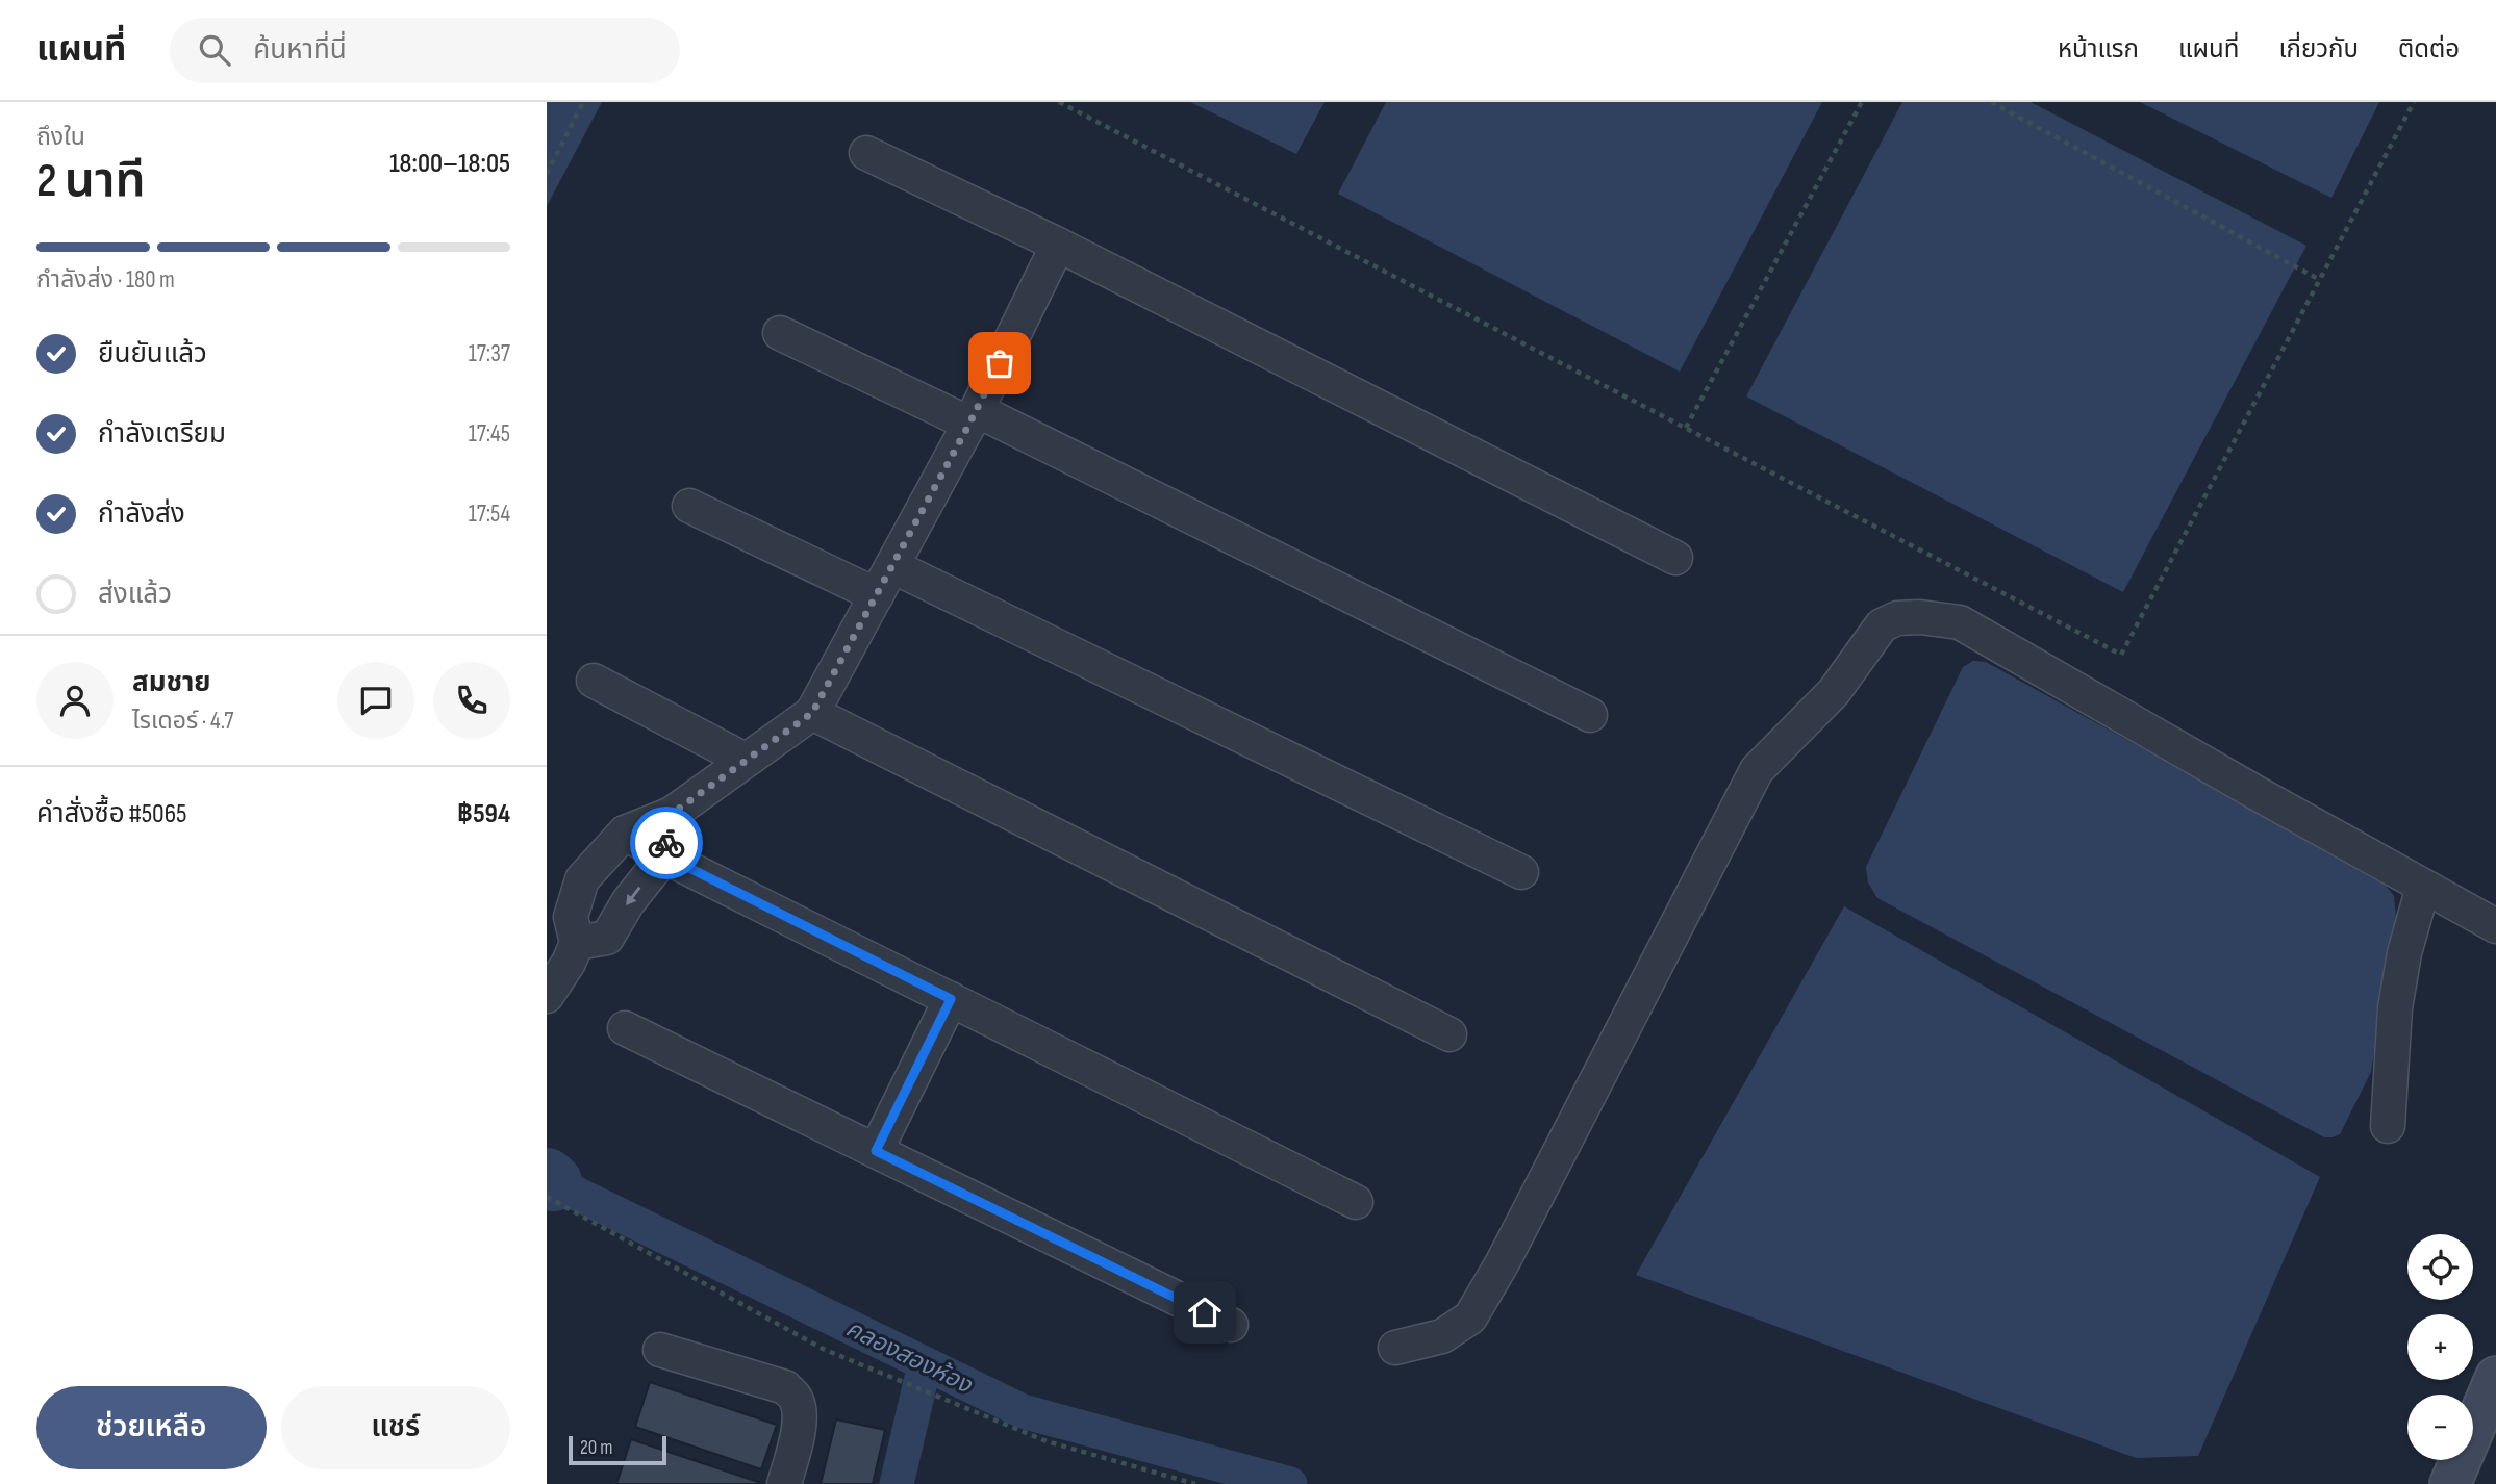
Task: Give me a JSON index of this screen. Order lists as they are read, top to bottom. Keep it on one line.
{"water":["คลองสองห้อง"],"scale_bar":"20 m","page":{"header":"แผนที่","search":"ค้นหาที่นี่","nav":["หน้าแรก","แผนที่","เกี่ยวกับ","ติดต่อ"],"heading":["2 นาที","ถึงใน","18:00–18:05"],"panel":["สมชาย","ไรเดอร์ · 4.7","คำสั่งซื้อ #5065","฿594"],"bar":"กำลังส่ง · 180 m","list":[["ยืนยันแล้ว","17:37"],["กำลังเตรียม","17:45"],["กำลังส่ง","17:54"],"ส่งแล้ว"],"map_buttons":["+","−"],"buttons":["ช่วยเหลือ","แชร์"],"scale":"20 m"}}
